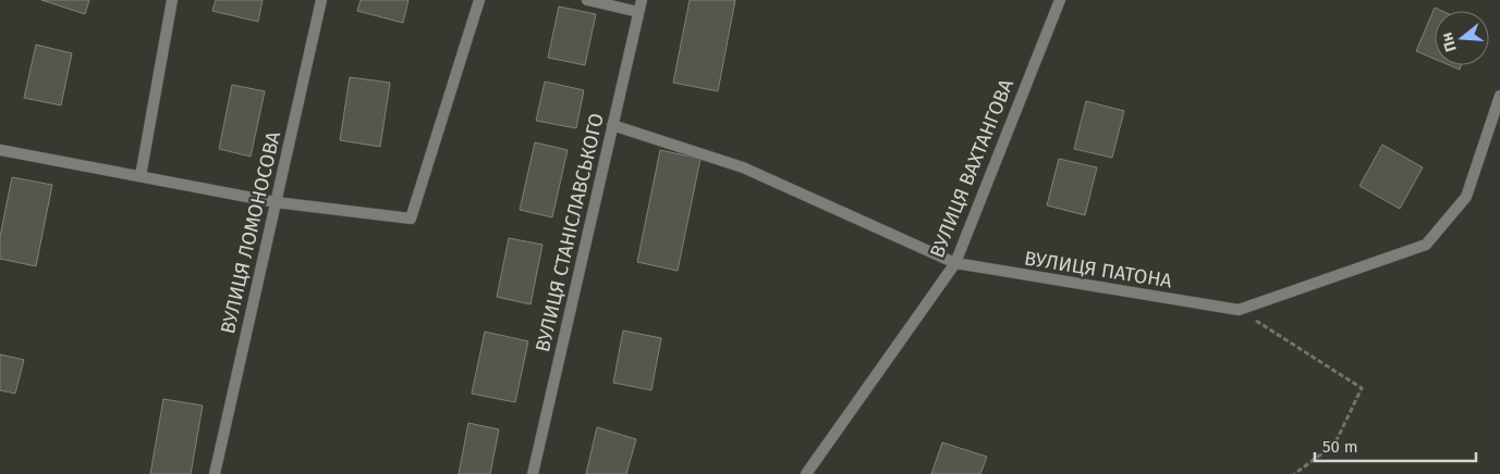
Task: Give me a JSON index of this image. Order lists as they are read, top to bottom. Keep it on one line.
{"streets":{"street":["ВУЛИЦЯ ВАХТАНГОВА","ВУЛИЦЯ ЛОМОНОСОВА","ВУЛИЦЯ СТАНІСЛАВСЬКОГО","ВУЛИЦЯ ПАТОНА"]},"crossings":[["ВУЛИЦЯ ВАХТАНГОВА","ВУЛИЦЯ ПАТОНА"],["ВУЛИЦЯ СТАНІСЛАВСЬКОГО","ВУЛИЦЯ ПАТОНА"]],"scale_bar":"50 m","north":"left"}
